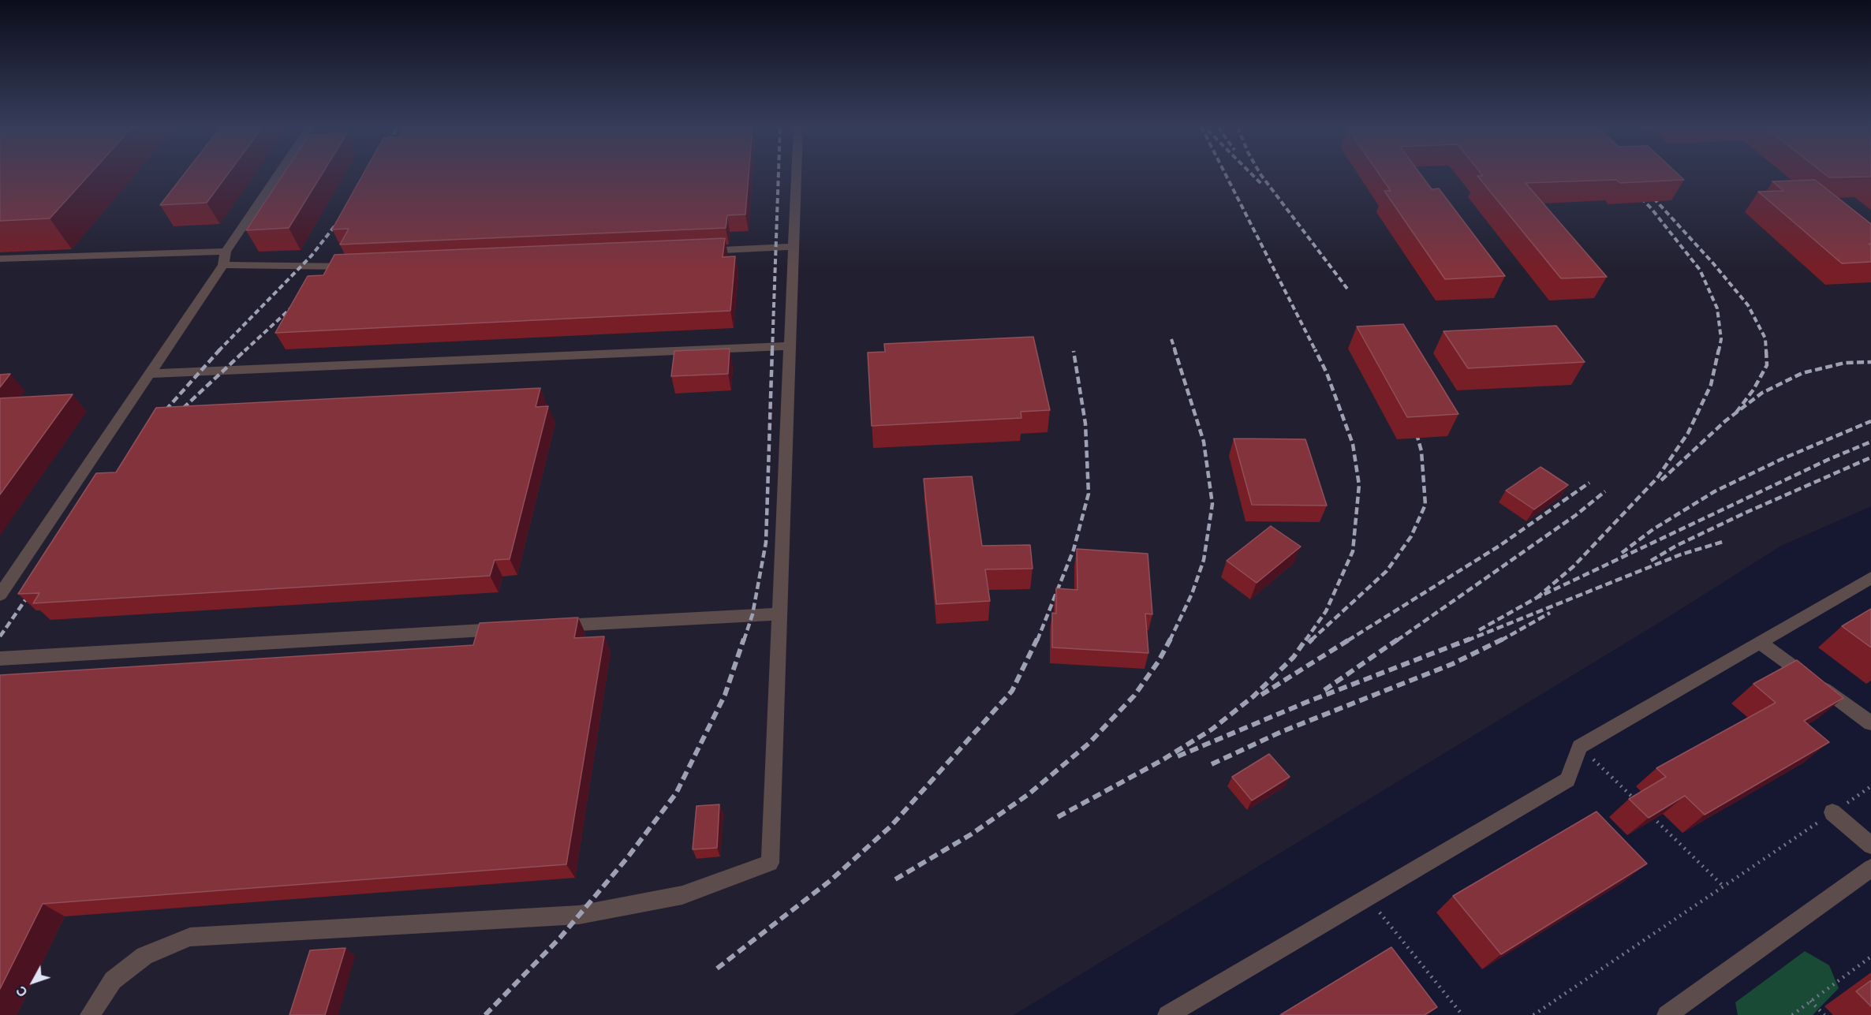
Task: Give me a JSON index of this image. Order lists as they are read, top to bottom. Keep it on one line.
{"north":"bottom left"}
